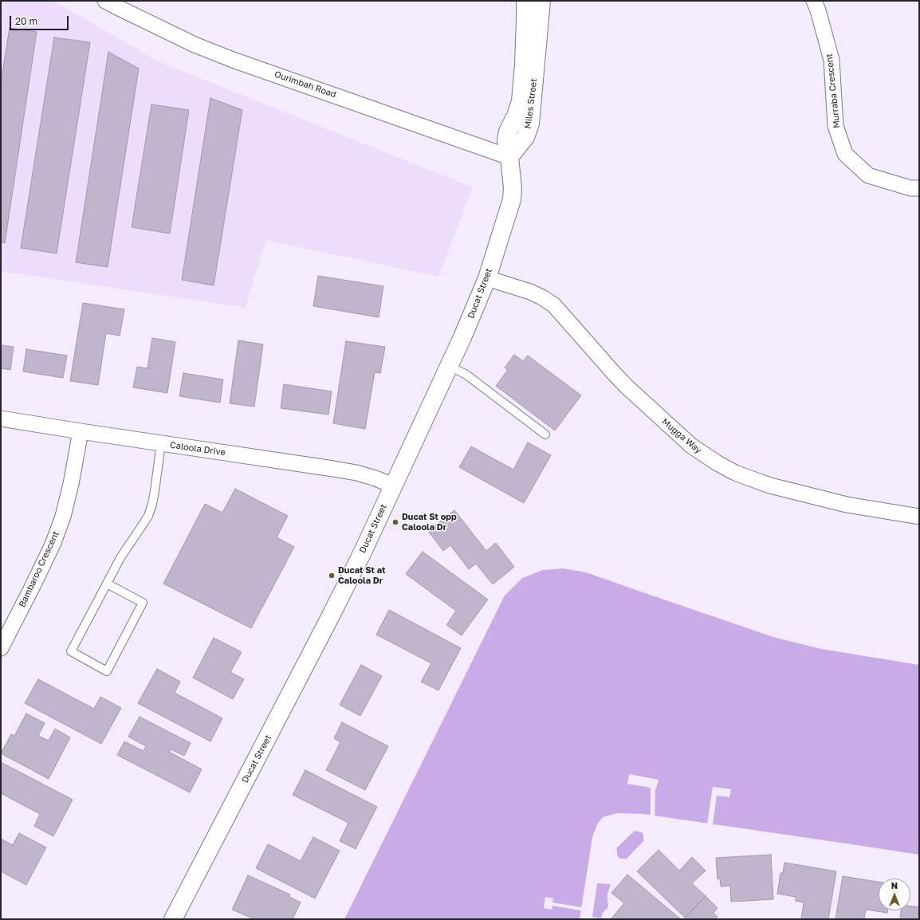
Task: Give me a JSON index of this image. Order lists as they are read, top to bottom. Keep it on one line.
{"streets":{"street":["Ourimbah Road","Murraba Crescent","Miles Street","Ducat Street","Mugga Way","Caloola Drive","Bambaroo Crescent"]},"crossings":[["Ourimbah Road","Miles Street"],["Ourimbah Road","Ducat Street"],["Miles Street","Ducat Street"],["Ducat Street","Mugga Way"],["Ducat Street","Caloola Drive"],["Caloola Drive","Bambaroo Crescent"]],"places":["Ducat St opp Caloola Dr","Ducat St at Caloola Dr"],"scale_bar":"20 m","north":"top"}
